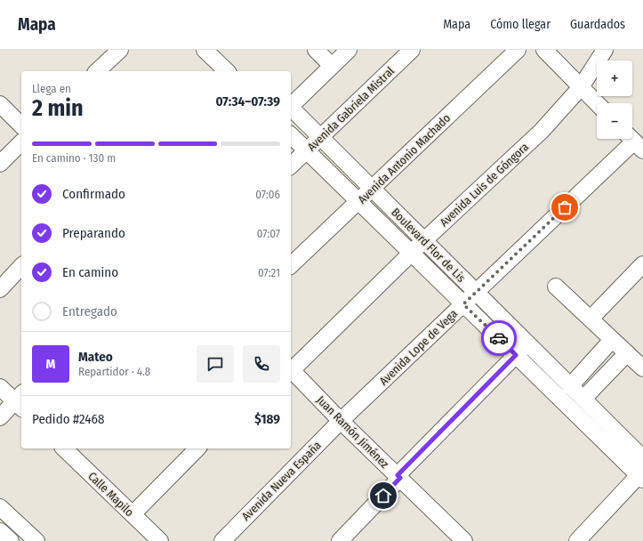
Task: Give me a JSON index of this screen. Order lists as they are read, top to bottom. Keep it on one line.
{"streets":{"street":["Avenida Gabriela Mistral","Avenida Antonio Machado","Avenida Luis de Góngora","Boulevard Flor de Lis","Avenida Lope de Vega","Juan Ramón Jiménez","Avenida Nueva España","Calle Mapilo"]},"crossings":[["Avenida Gabriela Mistral","Boulevard Flor de Lis"],["Avenida Antonio Machado","Boulevard Flor de Lis"],["Avenida Luis de Góngora","Boulevard Flor de Lis"],["Boulevard Flor de Lis","Avenida Lope de Vega"],["Avenida Lope de Vega","Juan Ramón Jiménez"],["Avenida Lope de Vega","Avenida Nueva España"],["Juan Ramón Jiménez","Avenida Nueva España"]],"page":{"header":"Mapa","nav":["Mapa","Cómo llegar","Guardados"],"map_buttons":["+","−"],"heading":["2 min","Llega en","07:34–07:39"],"panel":["Mateo","Repartidor · 4.8","Pedido #2468","$189"],"bar":"En camino · 130 m","list":[["Confirmado","07:06"],["Preparando","07:07"],["En camino","07:21"],"Entregado"],"round":"M"}}
